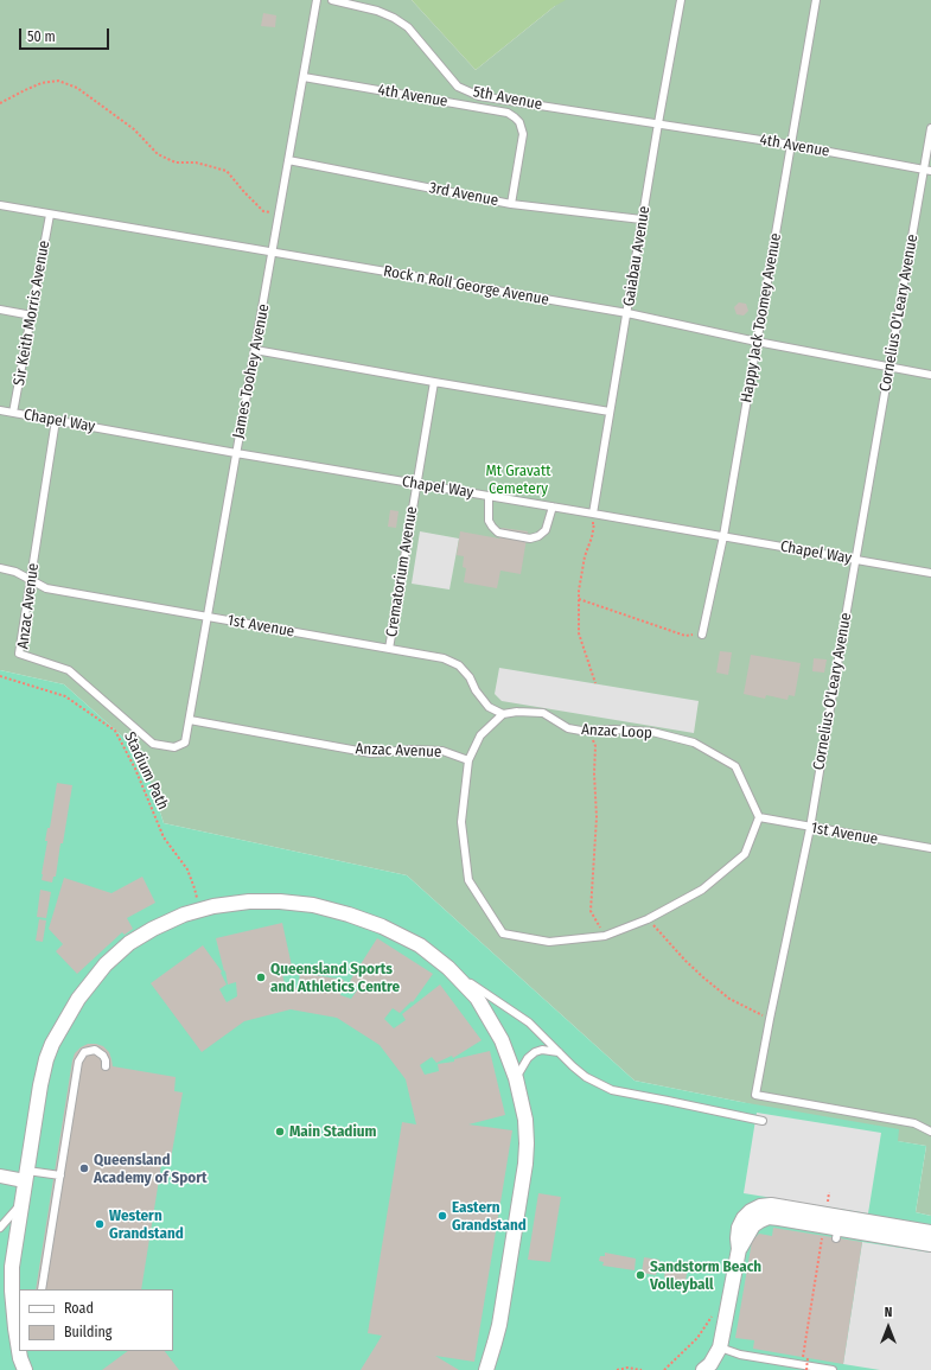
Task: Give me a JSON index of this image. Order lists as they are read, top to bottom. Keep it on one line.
{"streets":{"lane":["4th Avenue","5th Avenue","3rd Avenue","Gaiabau Avenue","Rock n Roll George Avenue","Sir Keith Morris Avenue","Cornelius O'Leary Avenue","Happy Jack Toomey Avenue","James Toohey Avenue","Chapel Way","Crematorium Avenue","Anzac Avenue","1st Avenue","Anzac Loop"],"path":["Stadium Path"]},"crossings":[["4th Avenue","5th Avenue"],["4th Avenue","3rd Avenue"],["4th Avenue","Gaiabau Avenue"],["4th Avenue","Cornelius O'Leary Avenue"],["4th Avenue","Happy Jack Toomey Avenue"],["4th Avenue","James Toohey Avenue"],["5th Avenue","Gaiabau Avenue"],["3rd Avenue","Gaiabau Avenue"],["3rd Avenue","James Toohey Avenue"],["Gaiabau Avenue","Rock n Roll George Avenue"],["Gaiabau Avenue","Chapel Way"],["Rock n Roll George Avenue","Sir Keith Morris Avenue"],["Rock n Roll George Avenue","Cornelius O'Leary Avenue"],["Rock n Roll George Avenue","Happy Jack Toomey Avenue"],["Rock n Roll George Avenue","James Toohey Avenue"],["Sir Keith Morris Avenue","Chapel Way"],["Cornelius O'Leary Avenue","Chapel Way"],["Cornelius O'Leary Avenue","1st Avenue"],["Happy Jack Toomey Avenue","Chapel Way"],["James Toohey Avenue","Chapel Way"],["James Toohey Avenue","Anzac Avenue"],["James Toohey Avenue","1st Avenue"],["Chapel Way","Crematorium Avenue"],["Chapel Way","Anzac Avenue"],["Crematorium Avenue","1st Avenue"],["Anzac Avenue","1st Avenue"],["1st Avenue","Anzac Loop"]],"parks":["Mt Gravatt Cemetery"],"places":["Queensland Sports and Athletics Centre","Main Stadium","Queensland Academy of Sport","Eastern Grandstand","Western Grandstand","Sandstorm Beach Volleyball"],"legend":["Road","Building"],"scale_bar":"50 m","north":"top"}
